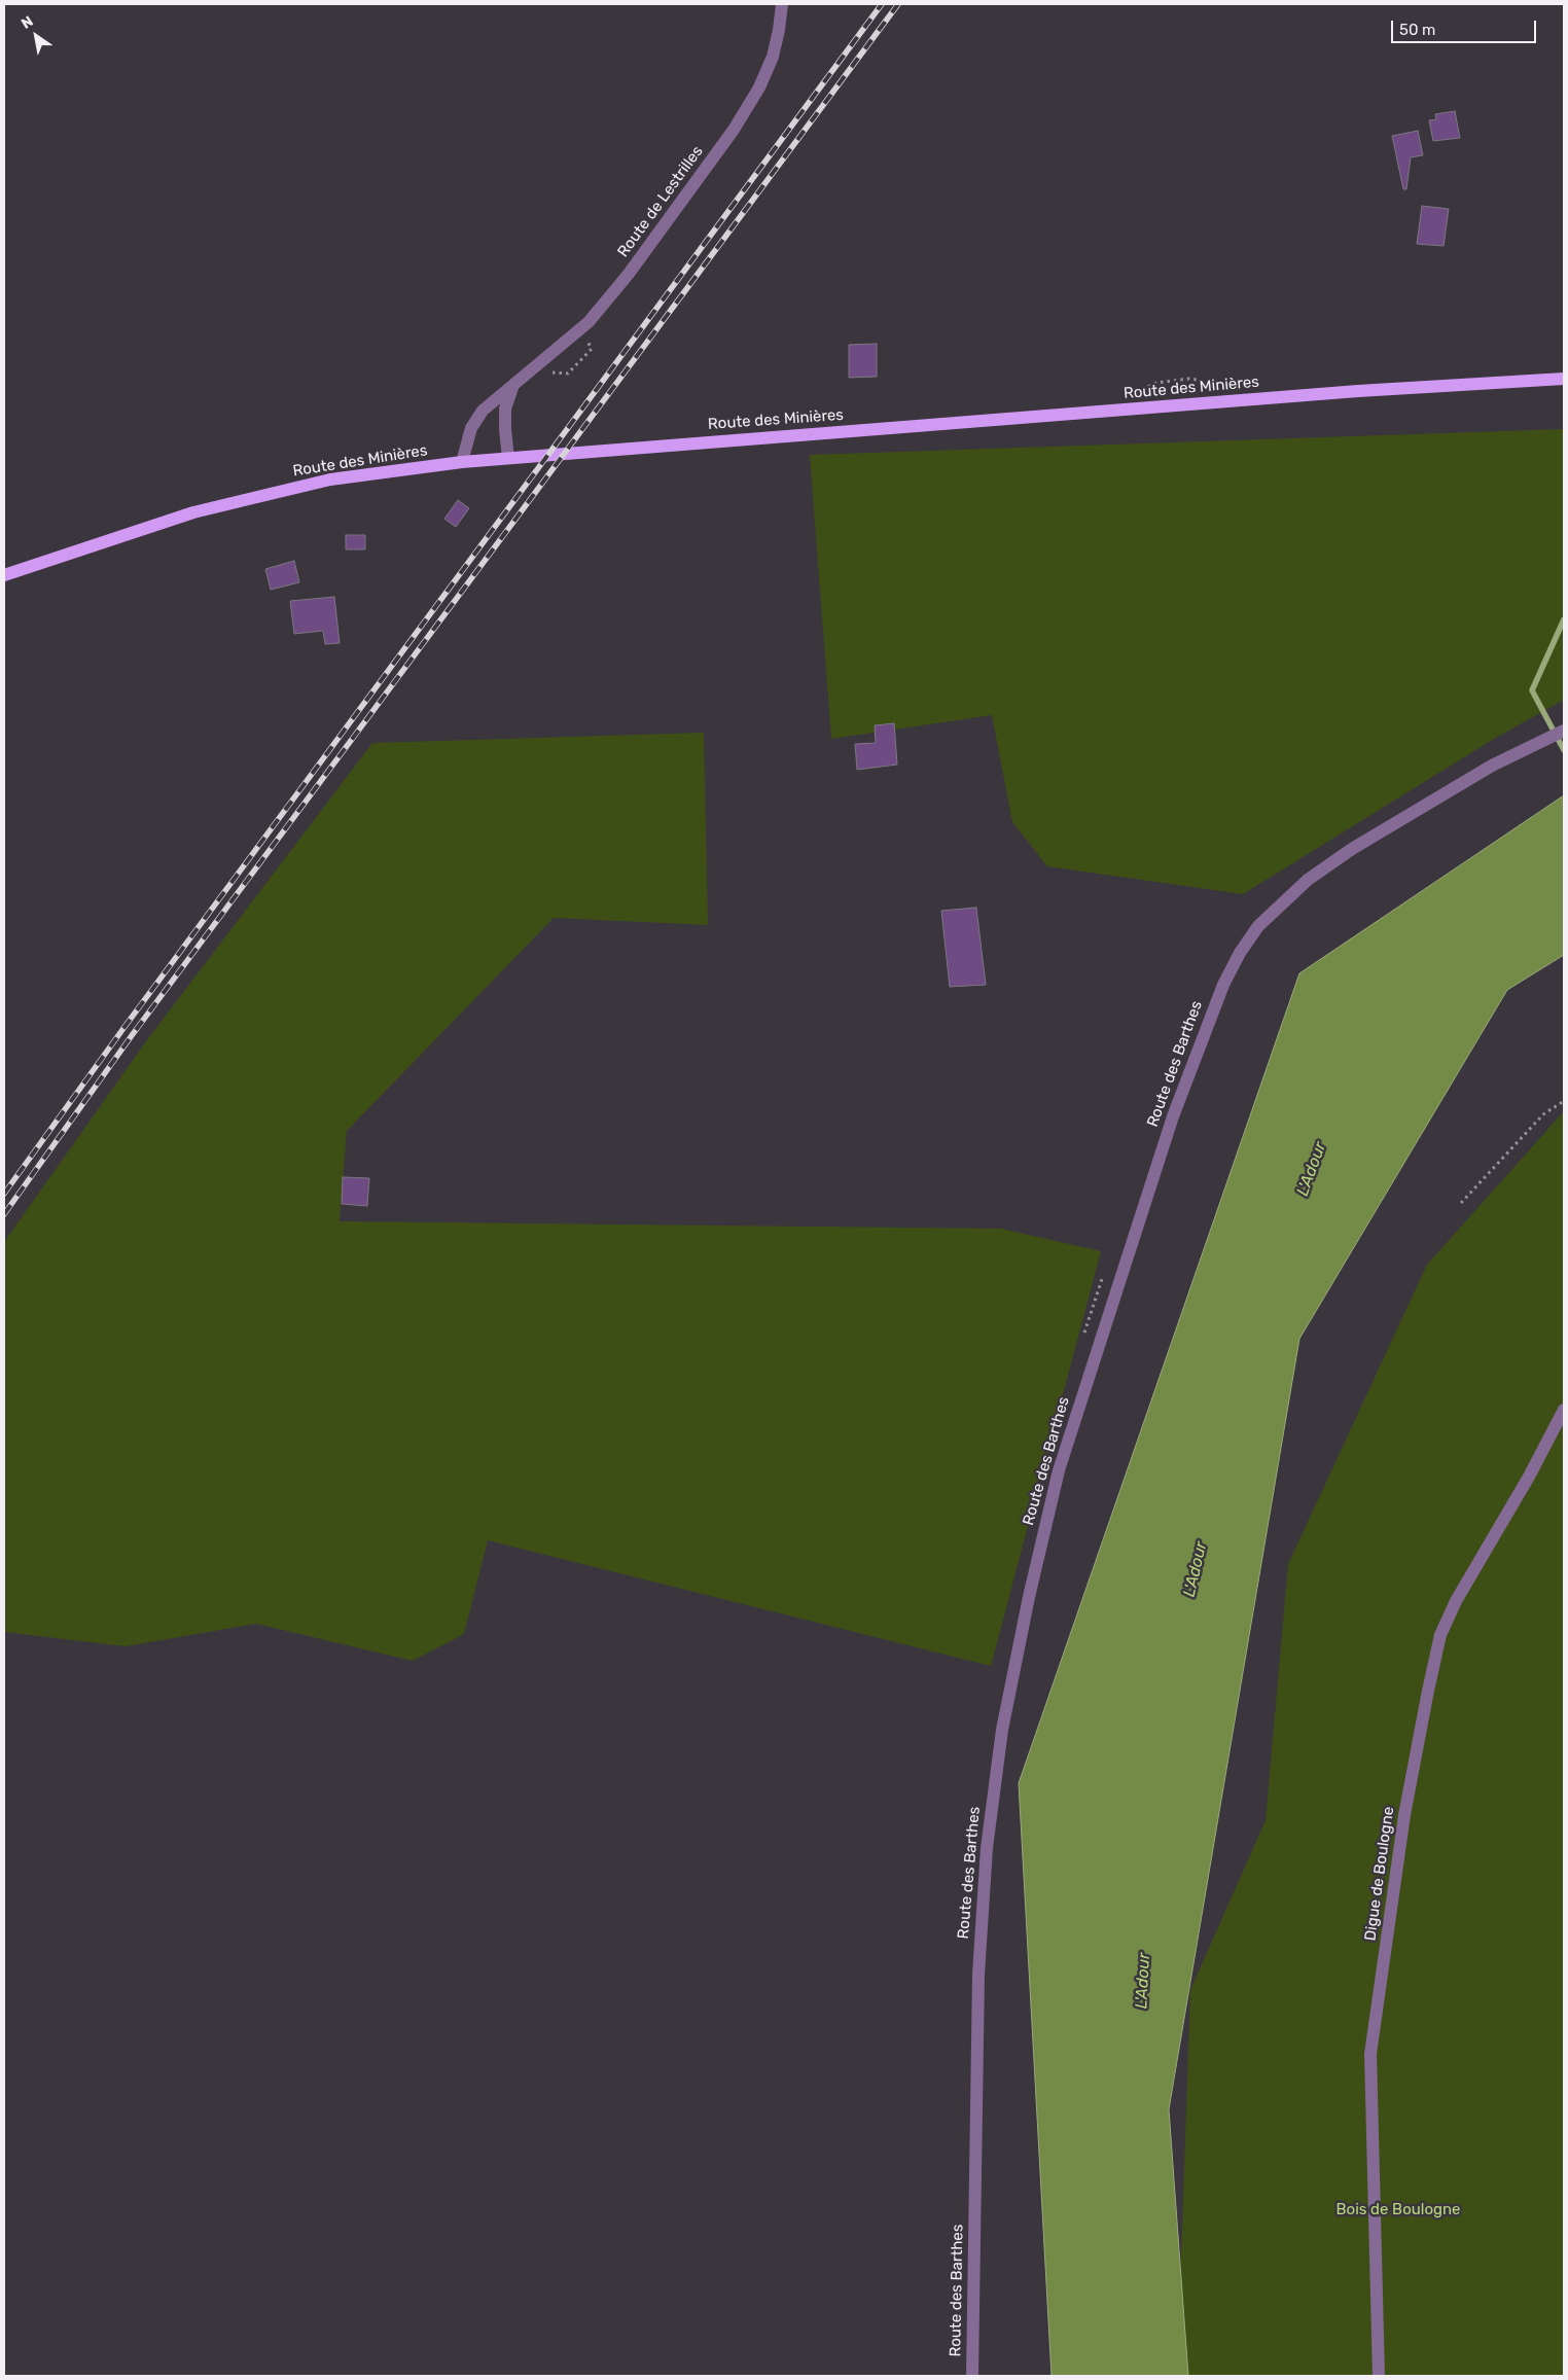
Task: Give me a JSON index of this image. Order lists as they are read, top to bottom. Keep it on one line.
{"streets":{"main road":["Route des Minières"],"street":["Route de Lestrilles","Route des Barthes","Digue de Boulogne"]},"crossings":[["Route de Lestrilles","Route des Minières"]],"water":["L'Adour"],"parks":["Bois de Boulogne"],"scale_bar":"50 m","north":"top left"}
